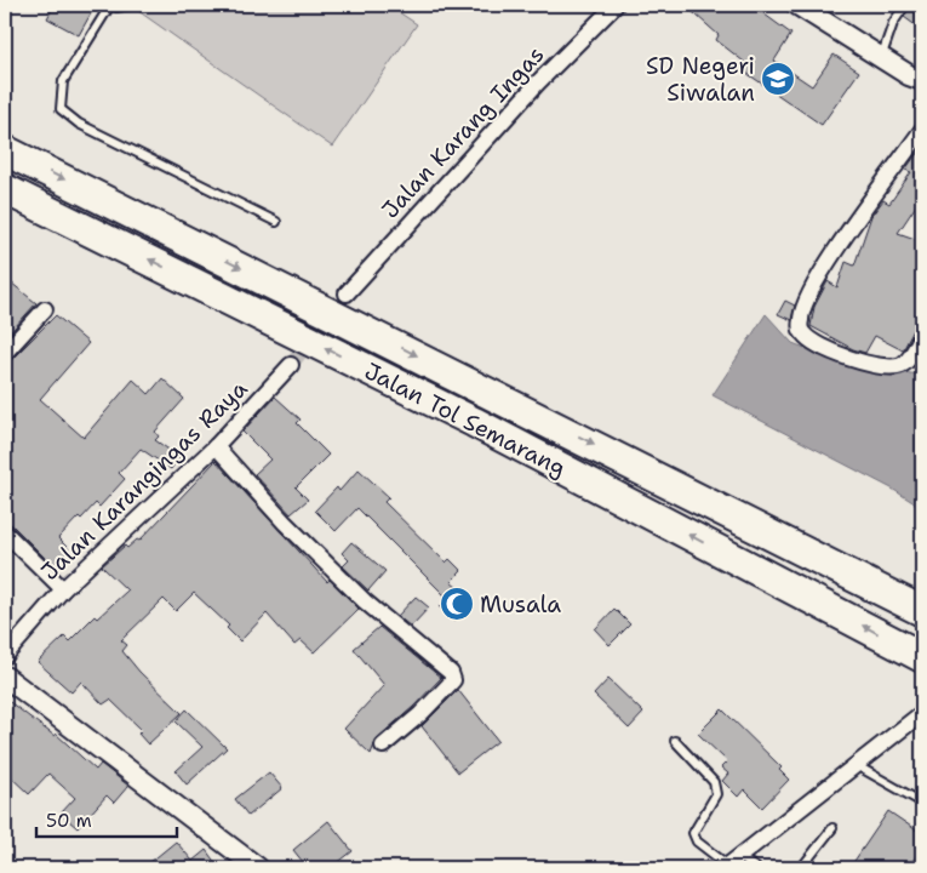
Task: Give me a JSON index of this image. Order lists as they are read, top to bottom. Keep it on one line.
{"streets":{"highway":["Jalan Tol Semarang"],"street":["Jalan Karang Ingas","Jalan Karangingas Raya"]},"places":{"school or university":["SD Negeri Siwalan"],"mosque":["Musala"]},"scale_bar":"50 m"}
